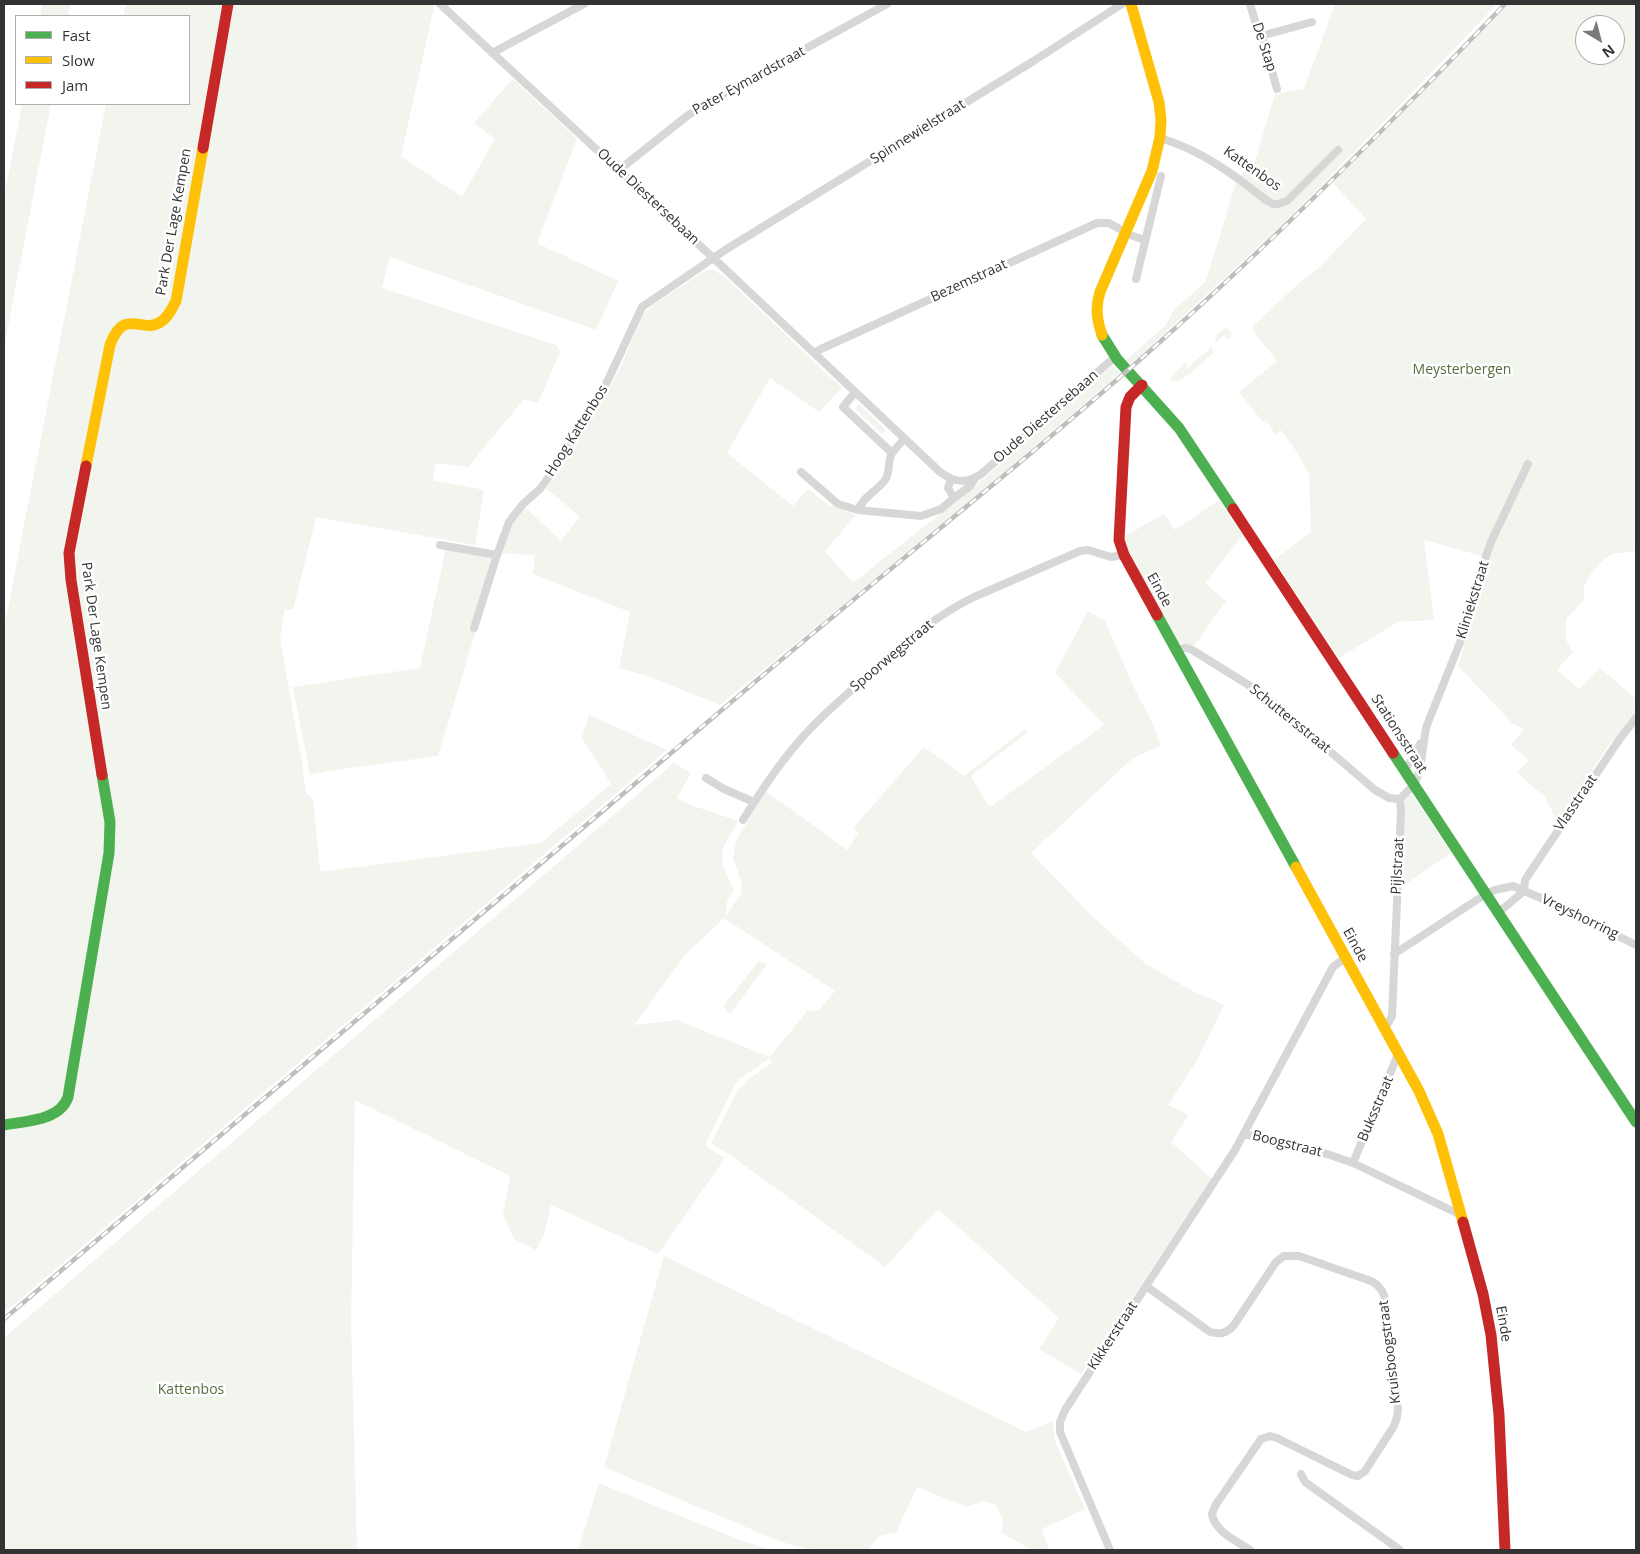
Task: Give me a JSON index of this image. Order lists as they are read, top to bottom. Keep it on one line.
{"streets":{"street":["De Stap","Pater Eymardstraat","Spinnewielstraat","Kattenbos","Oude Diestersebaan","Park Der Lage Kempen","Bezemstraat","Hoog Kattenbos","Einde","Kliniekstraat","Spoorwegstraat","Schuttersstraat","Stationsstraat","Vlasstraat","Pijlstraat","Vreyshorring","Buksstraat","Boogstraat","Kikkerstraat","Kruisboogstraat"]},"crossings":[["Pater Eymardstraat","Oude Diestersebaan"],["Spinnewielstraat","Oude Diestersebaan"],["Spinnewielstraat","Hoog Kattenbos"],["Oude Diestersebaan","Bezemstraat"],["Oude Diestersebaan","Hoog Kattenbos"],["Oude Diestersebaan","Stationsstraat"],["Einde","Spoorwegstraat"],["Einde","Schuttersstraat"],["Einde","Stationsstraat"],["Einde","Pijlstraat"],["Einde","Buksstraat"],["Einde","Boogstraat"],["Kliniekstraat","Stationsstraat"],["Schuttersstraat","Pijlstraat"],["Stationsstraat","Vreyshorring"],["Vlasstraat","Vreyshorring"],["Buksstraat","Boogstraat"],["Boogstraat","Kikkerstraat"],["Kikkerstraat","Kruisboogstraat"]],"parks":["Meysterbergen","Kattenbos"],"legend":["Fast","Slow","Jam"],"north":"bottom right"}
